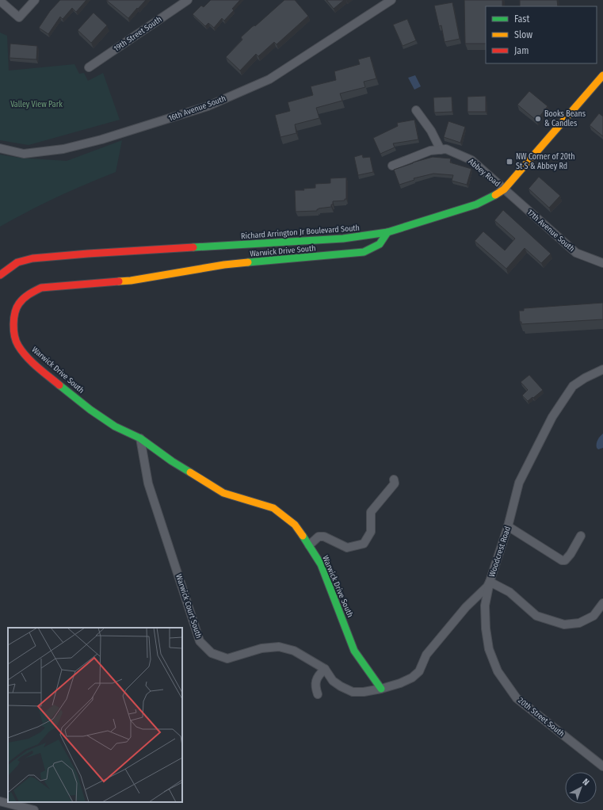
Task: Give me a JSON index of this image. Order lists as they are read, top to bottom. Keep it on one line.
{"streets":{"street":["19th Street South","16th Avenue South","Abbey Road","17th Avenue South","Richard Arrington Jr Boulevard South","Warwick Drive South","Woodcrest Road","Warwick Court South","20th Street South"]},"crossings":[["Abbey Road","17th Avenue South"],["Abbey Road","Richard Arrington Jr Boulevard South"],["17th Avenue South","Richard Arrington Jr Boulevard South"],["Richard Arrington Jr Boulevard South","Warwick Drive South"],["Warwick Drive South","Woodcrest Road"],["Warwick Drive South","Warwick Court South"],["Woodcrest Road","Warwick Court South"],["Woodcrest Road","20th Street South"]],"parks":["Valley View Park"],"places":{"other":["Books Beans & Candles"],"transit":["NW Corner of 20th St S & Abbey Rd"]},"legend":["Fast","Slow","Jam"],"north":"top right"}
